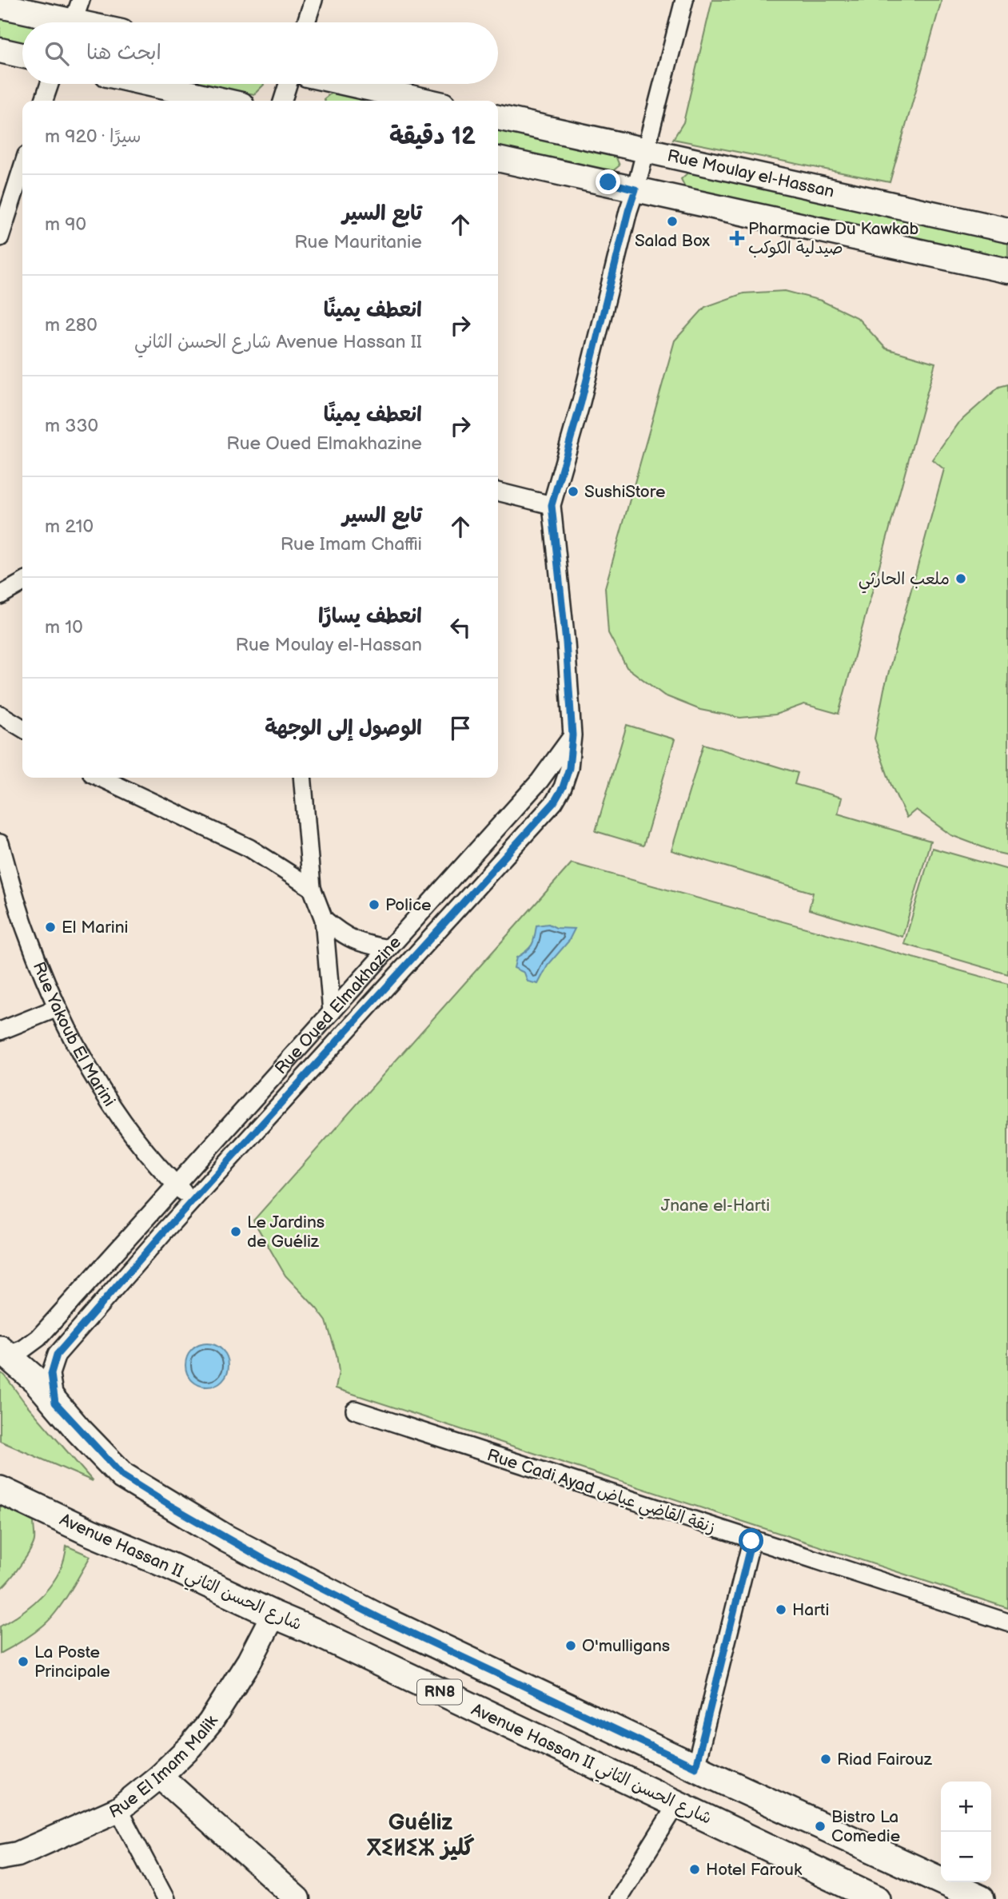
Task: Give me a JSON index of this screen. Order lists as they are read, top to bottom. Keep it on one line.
{"streets":{"main road":["Avenue Hassan II شارع الحسن الثاني","RN8"],"street":["Rue Moulay el-Hassan","Rue Oued Elmakhazine","Rue Yakoub El Marini","Rue Cadi Ayad زنقة القاضي عياض","Rue El Imam Malik"]},"crossings":[["Rue Oued Elmakhazine","Rue Yakoub El Marini"],["Rue Oued Elmakhazine","RN8"],["Avenue Hassan II شارع الحسن الثاني","Rue El Imam Malik"]],"districts":["Guéliz ⴳⵉⵍⵉⵣ گليز"],"parks":["Jnane el-Harti"],"places":{"other":["Salad Box","SushiStore","ملعب الحارثي","Police","El Marini","Le Jardins de Guéliz","Harti","O'mulligans","La Poste Principale","Riad Fairouz","Bistro La Comedie","Hotel Farouk"],"health":["Pharmacie Du Kawkab صيدلية الكوكب"]},"page":{"search":"ابحث هنا","heading":["12 دقيقة","سيرًا · 920 m"],"list":[["تابع السير","Rue Mauritanie","90 m"],["انعطف يمينًا","Avenue Hassan II شارع الحسن الثاني","280 m"],["انعطف يمينًا","Rue Oued Elmakhazine","330 m"],["تابع السير","Rue Imam Chaffii","210 m"],["انعطف يسارًا","Rue Moulay el-Hassan","10 m"],"الوصول إلى الوجهة"],"map_buttons":["+","−"]}}
